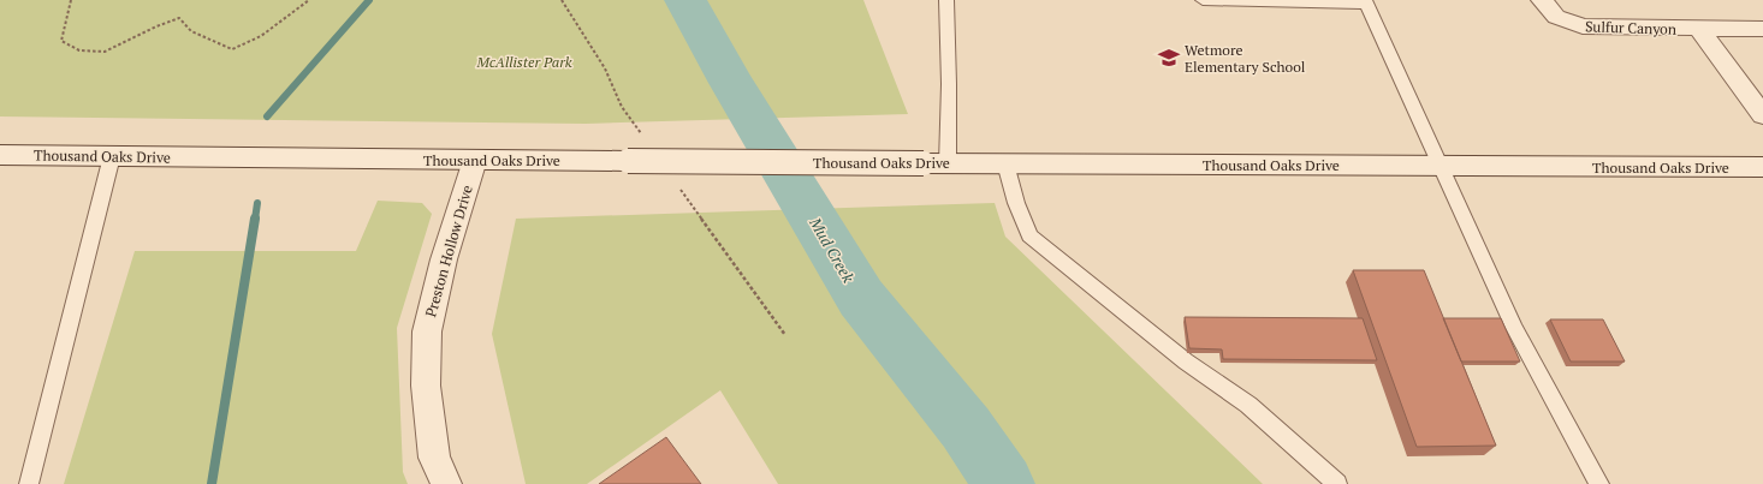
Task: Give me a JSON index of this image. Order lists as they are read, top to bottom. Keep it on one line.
{"streets":{"main road":["Sulfur Canyon","Thousand Oaks Drive","Preston Hollow Drive"]},"crossings":[["Thousand Oaks Drive","Preston Hollow Drive"]],"water":["Mud Creek"],"parks":["McAllister Park"],"places":{"school or university":["Wetmore Elementary School"]}}
